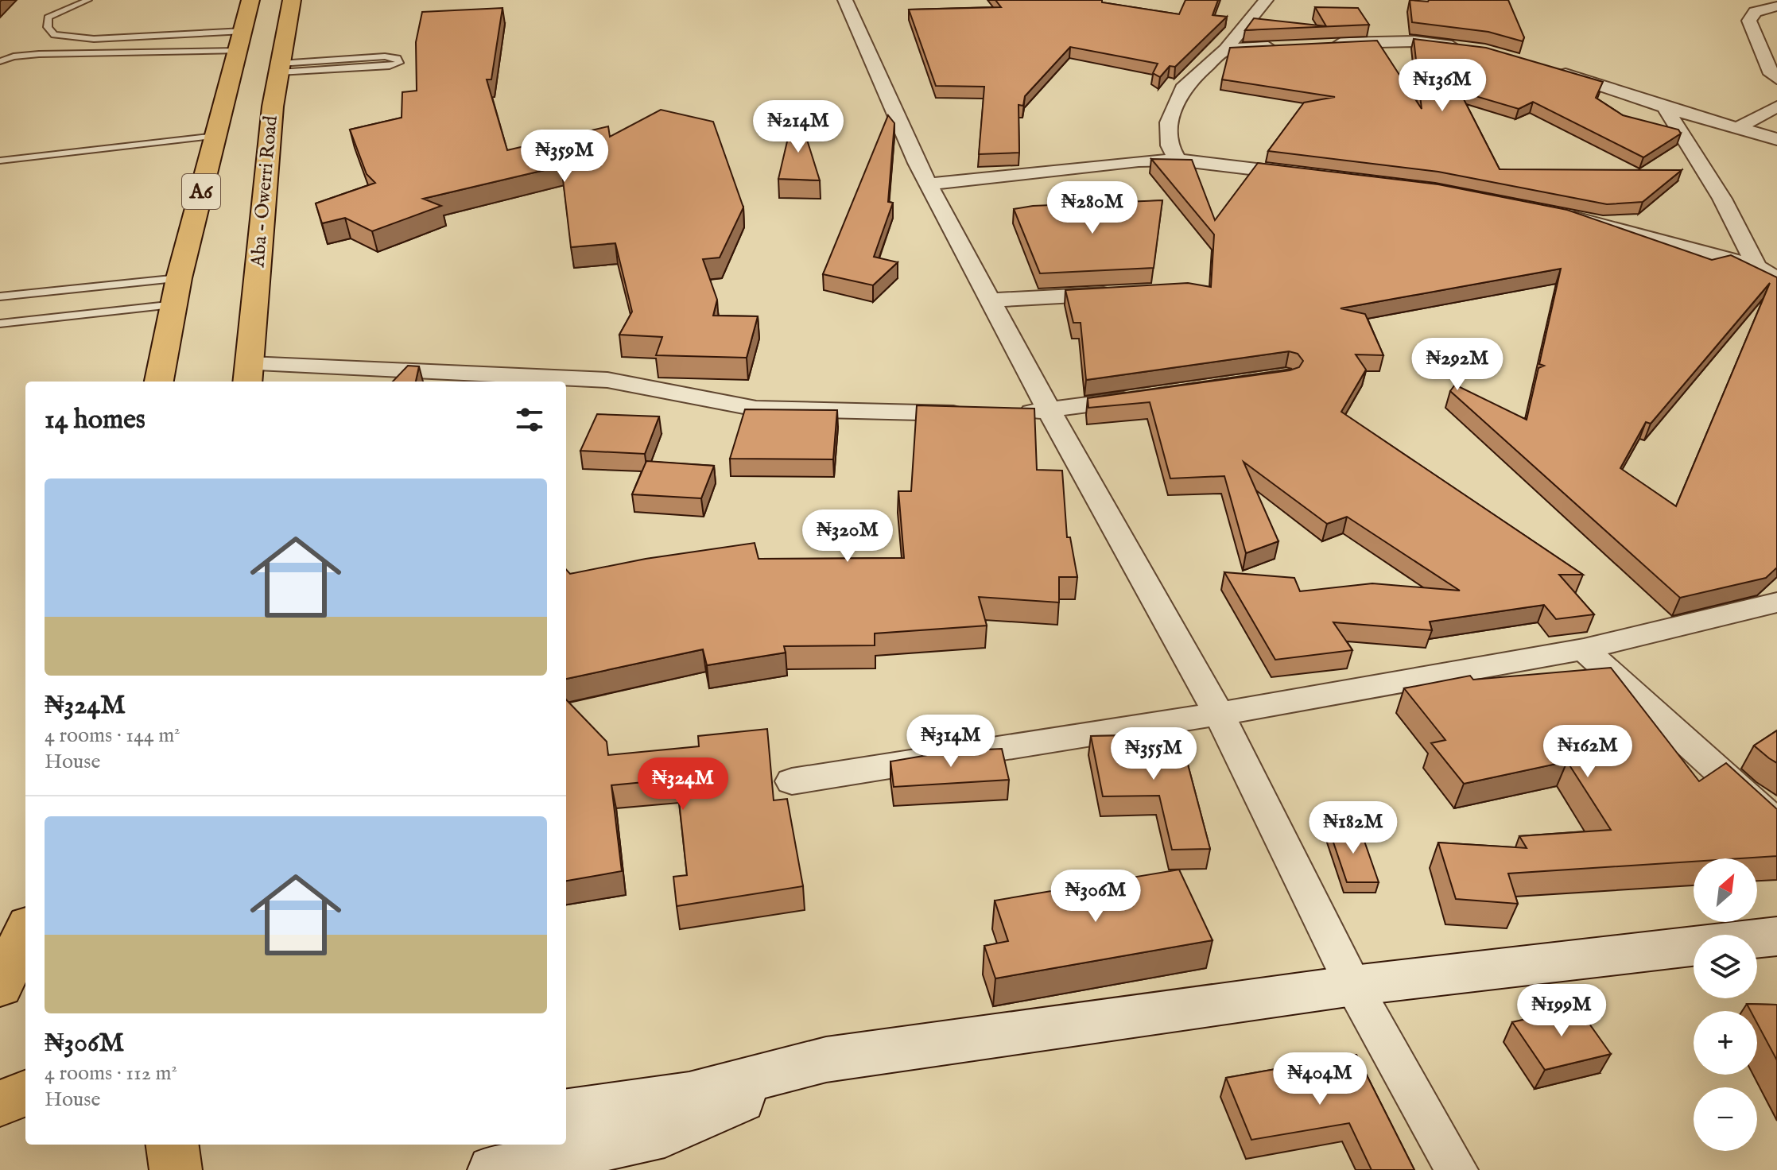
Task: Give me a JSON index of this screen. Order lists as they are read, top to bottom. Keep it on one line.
{"streets":{"highway":["A6","Aba - Owerri Road"]},"north":"top right","page":{"price":["₦136M","₦214M","₦359M","₦280M","₦292M","₦320M","₦314M","₦162M","₦355M","₦324M","₦182M","₦306M","₦199M","₦404M"],"heading":"14 homes","list":[{"name":"₦324M","note":"4 rooms · 144 m² · House"},{"name":"₦306M","note":"4 rooms · 112 m² · House"}],"map_buttons":["+","−"]}}
